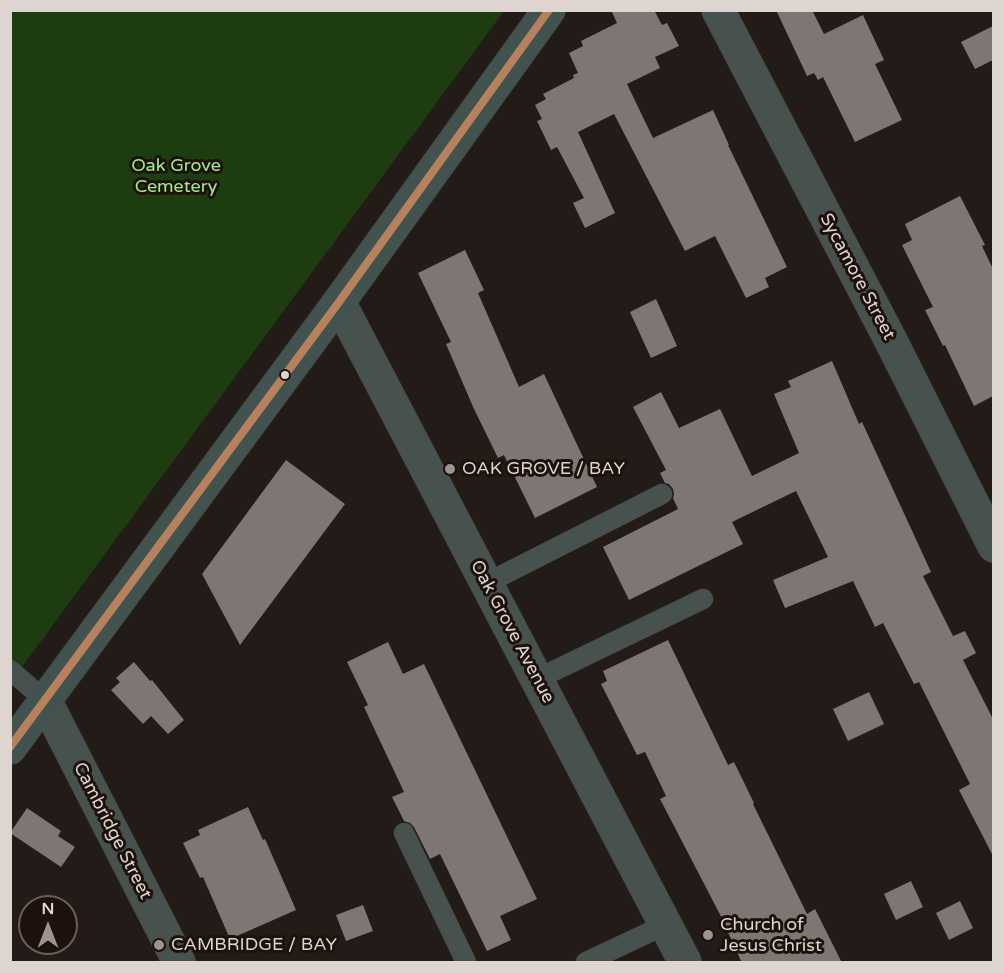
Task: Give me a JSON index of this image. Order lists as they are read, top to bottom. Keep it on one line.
{"streets":{"street":["Sycamore Street","Oak Grove Avenue","Cambridge Street"]},"parks":["Oak Grove Cemetery"],"places":["OAK GROVE / BAY","Church of Jesus Christ","CAMBRIDGE / BAY"],"north":"top"}
